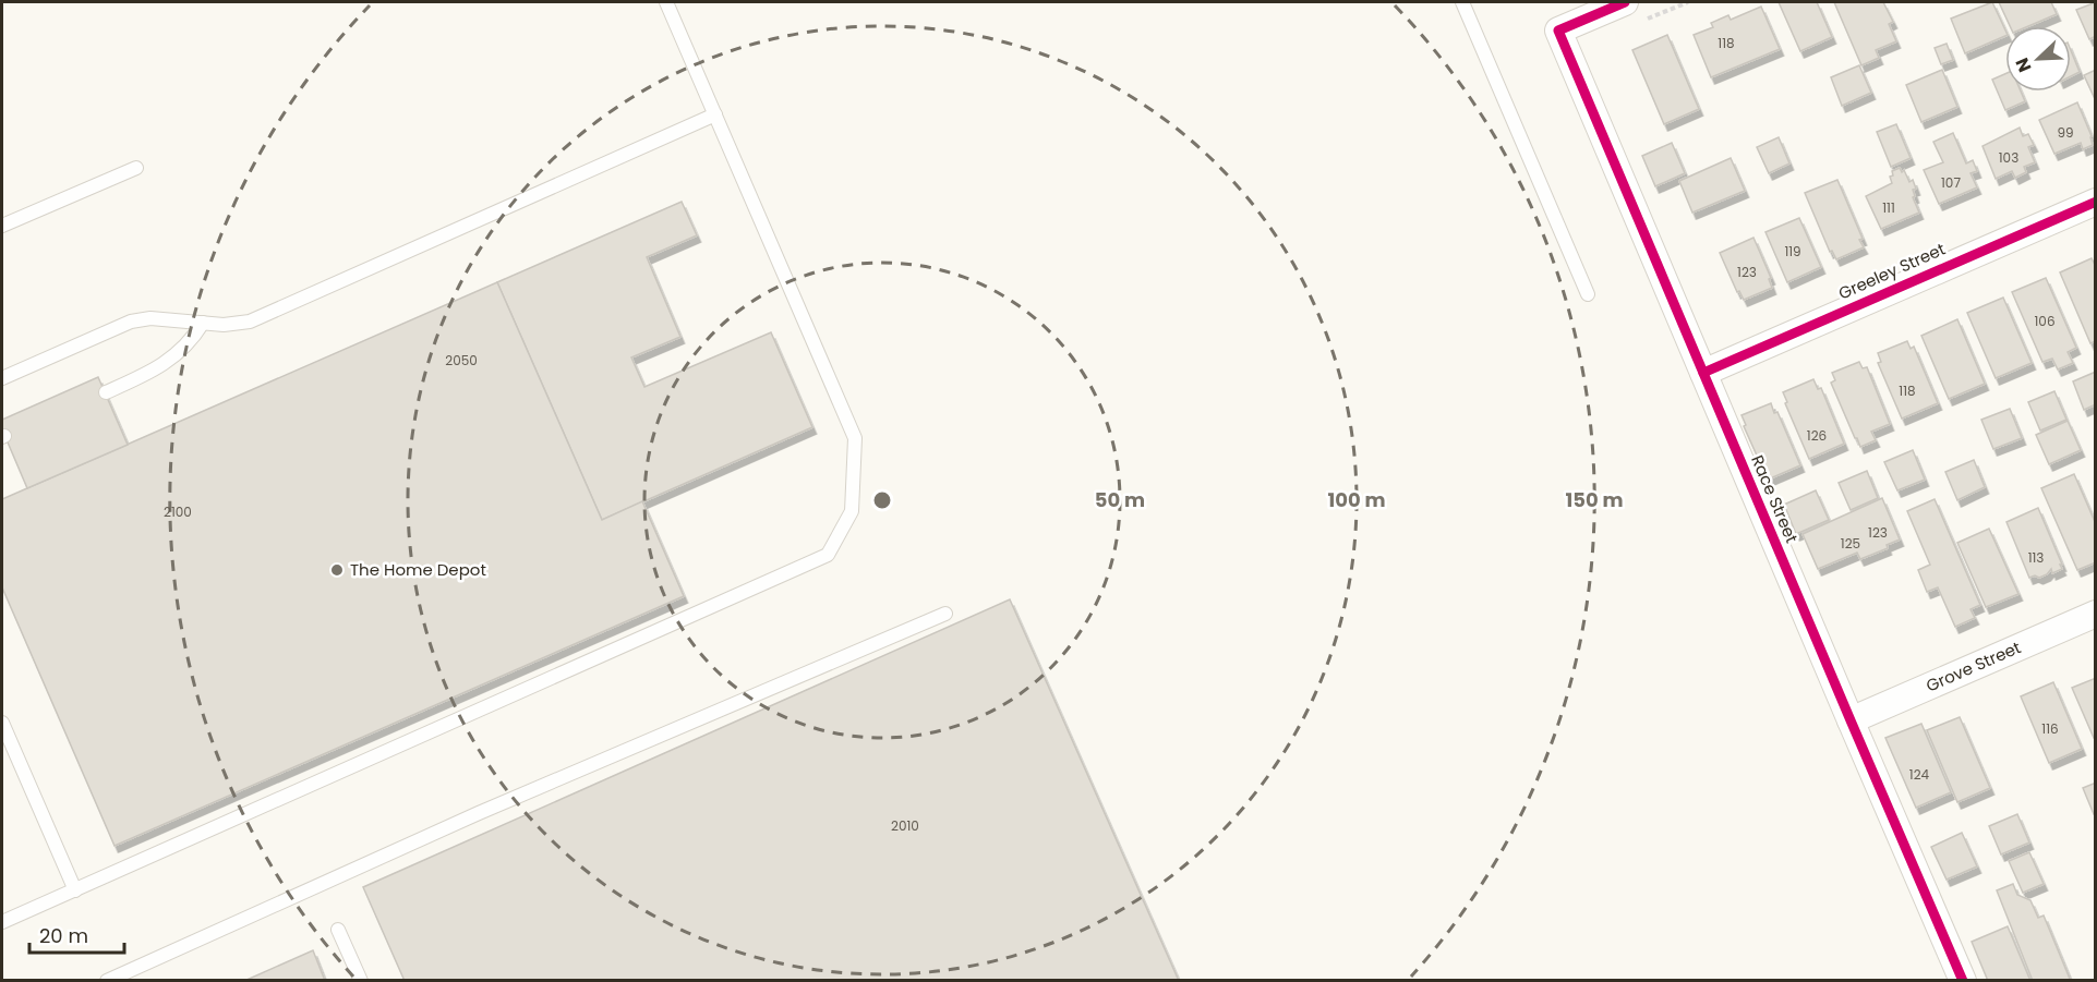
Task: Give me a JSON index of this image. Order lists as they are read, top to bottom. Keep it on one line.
{"streets":{"street":["Greeley Street","Race Street","Grove Street"]},"crossings":[["Greeley Street","Race Street"],["Race Street","Grove Street"]],"places":["The Home Depot"],"house_numbers":["118","99","103","107","111","119","123","106","2050","118","126","2100","123","125","113","116","124","2010"],"scale_bar":"20 m","north":"bottom left","rings":["50 m","100 m","150 m"]}
